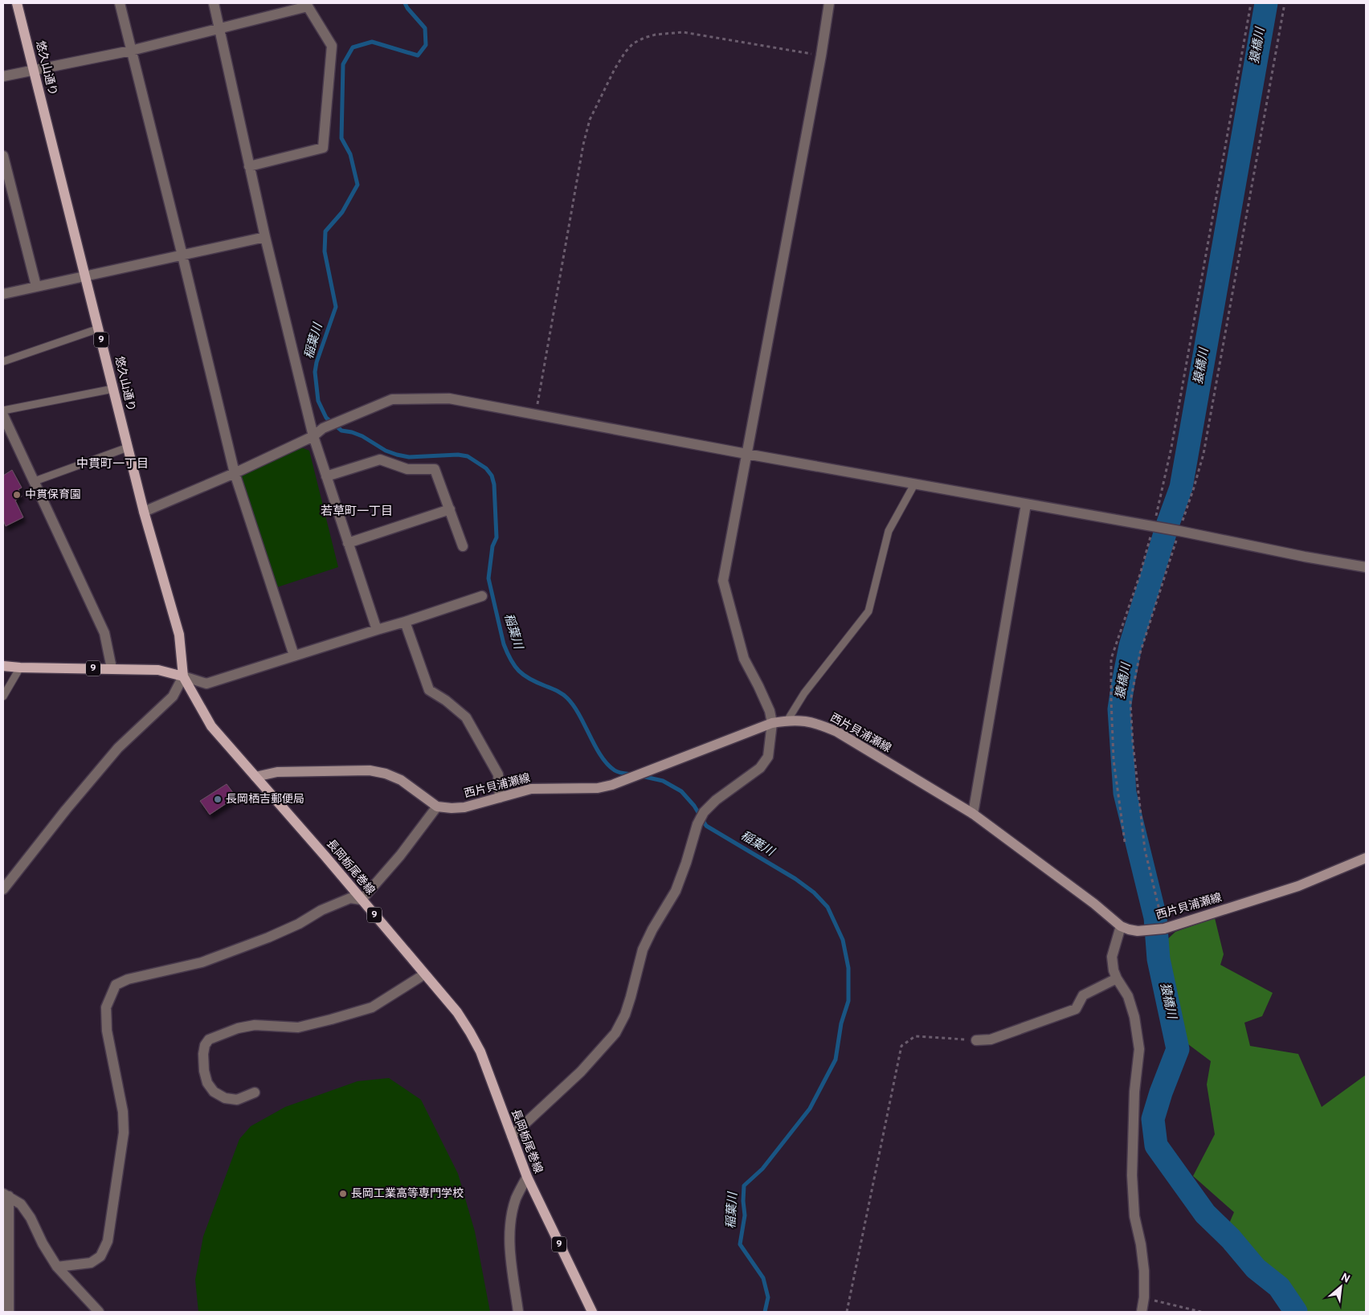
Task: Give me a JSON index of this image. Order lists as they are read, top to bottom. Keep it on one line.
{"streets":{"main road":["悠久山通り","9","西片貝浦瀬線","長岡栃尾巻線"]},"crossings":[["悠久山通り","9"],["悠久山通り","長岡栃尾巻線"],["9","長岡栃尾巻線"]],"districts":["中貫町一丁目","若草町一丁目"],"water":["猿橋川","稲葉川"],"places":["中貫保育園","長岡栖吉郵便局","長岡工業高等専門学校"],"north":"top right"}
